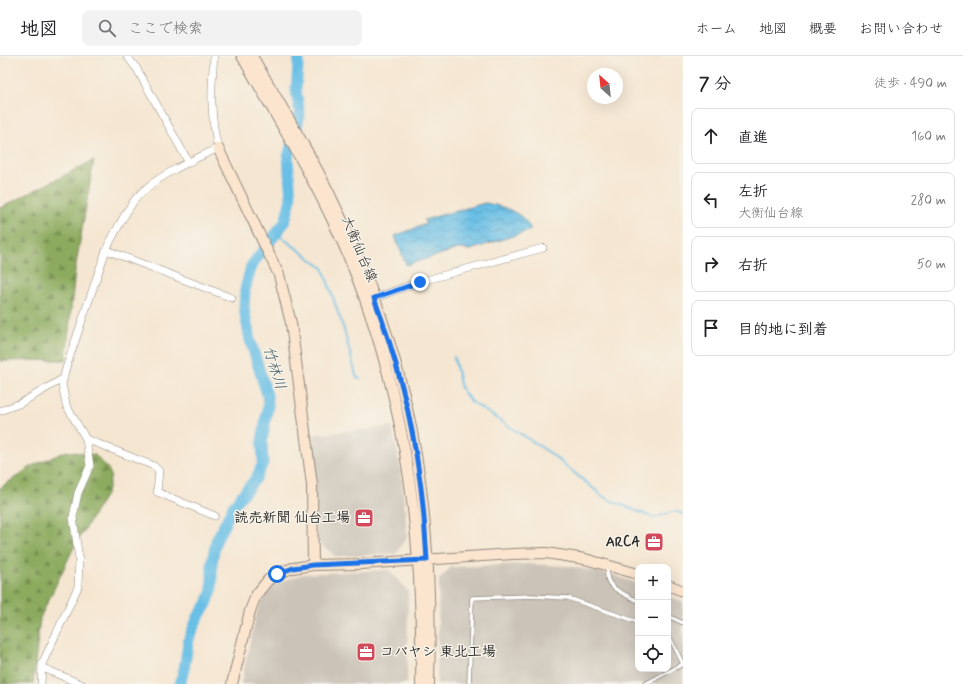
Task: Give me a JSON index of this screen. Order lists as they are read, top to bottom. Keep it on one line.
{"streets":{"main road":["大衡仙台線"]},"water":["竹林川"],"places":{"office":["読売新聞 仙台工場","ARCA","コバヤシ 東北工場"]},"north":"top left","page":{"header":"地図","search":"ここで検索","nav":["ホーム","地図","概要","お問い合わせ"],"heading":["7 分","徒歩 · 490 m"],"list":[["直進","160 m"],["左折","大衡仙台線","280 m"],["右折","50 m"],"目的地に到着"],"map_buttons":["+","−"]}}
